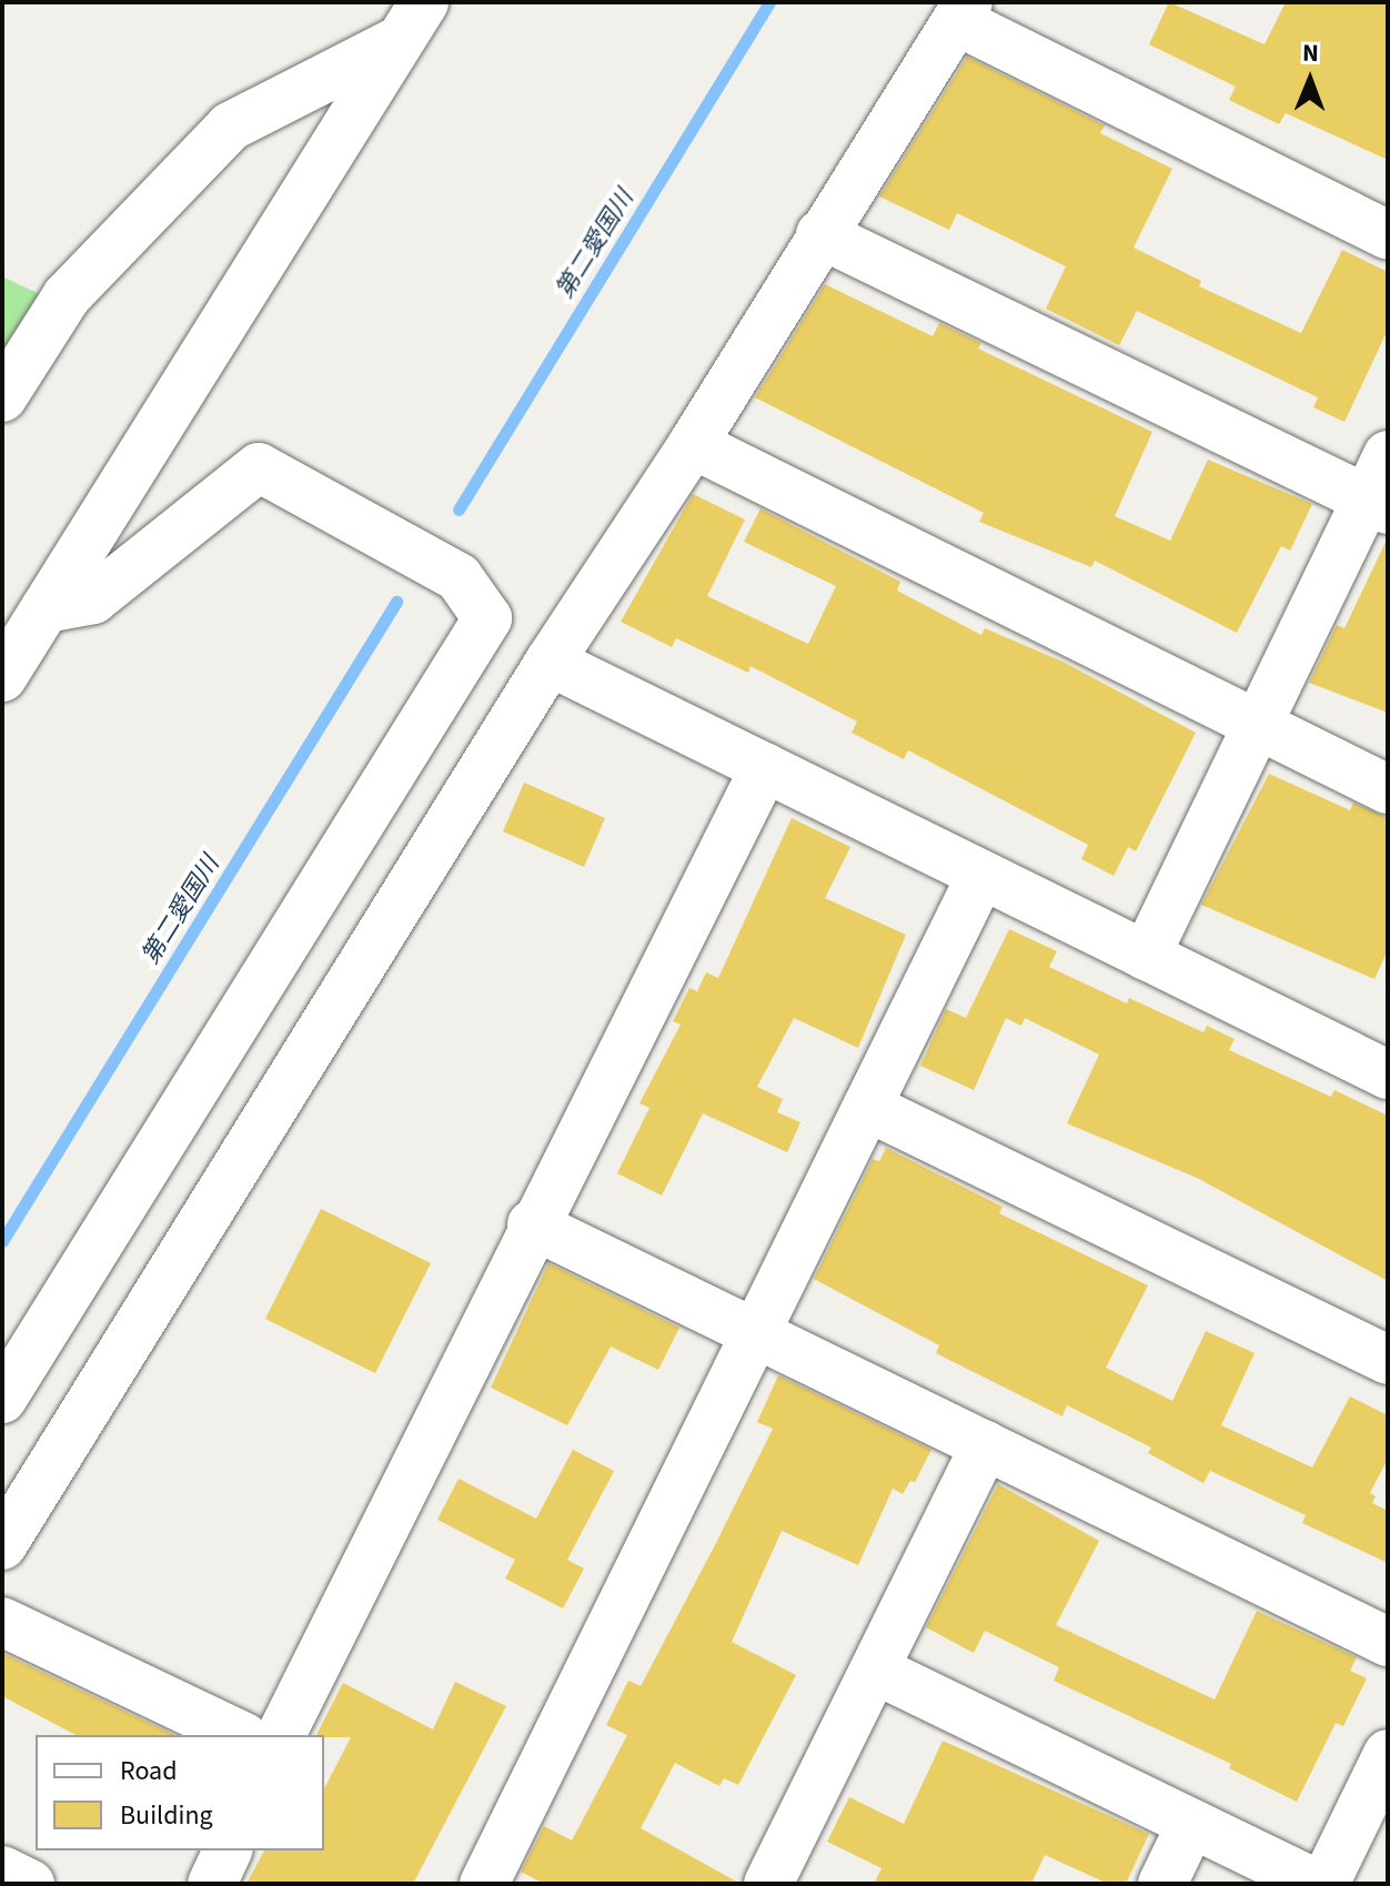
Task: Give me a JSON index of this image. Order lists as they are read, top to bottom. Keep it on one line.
{"water":["第二愛国川"],"legend":["Road","Building"],"north":"top"}
